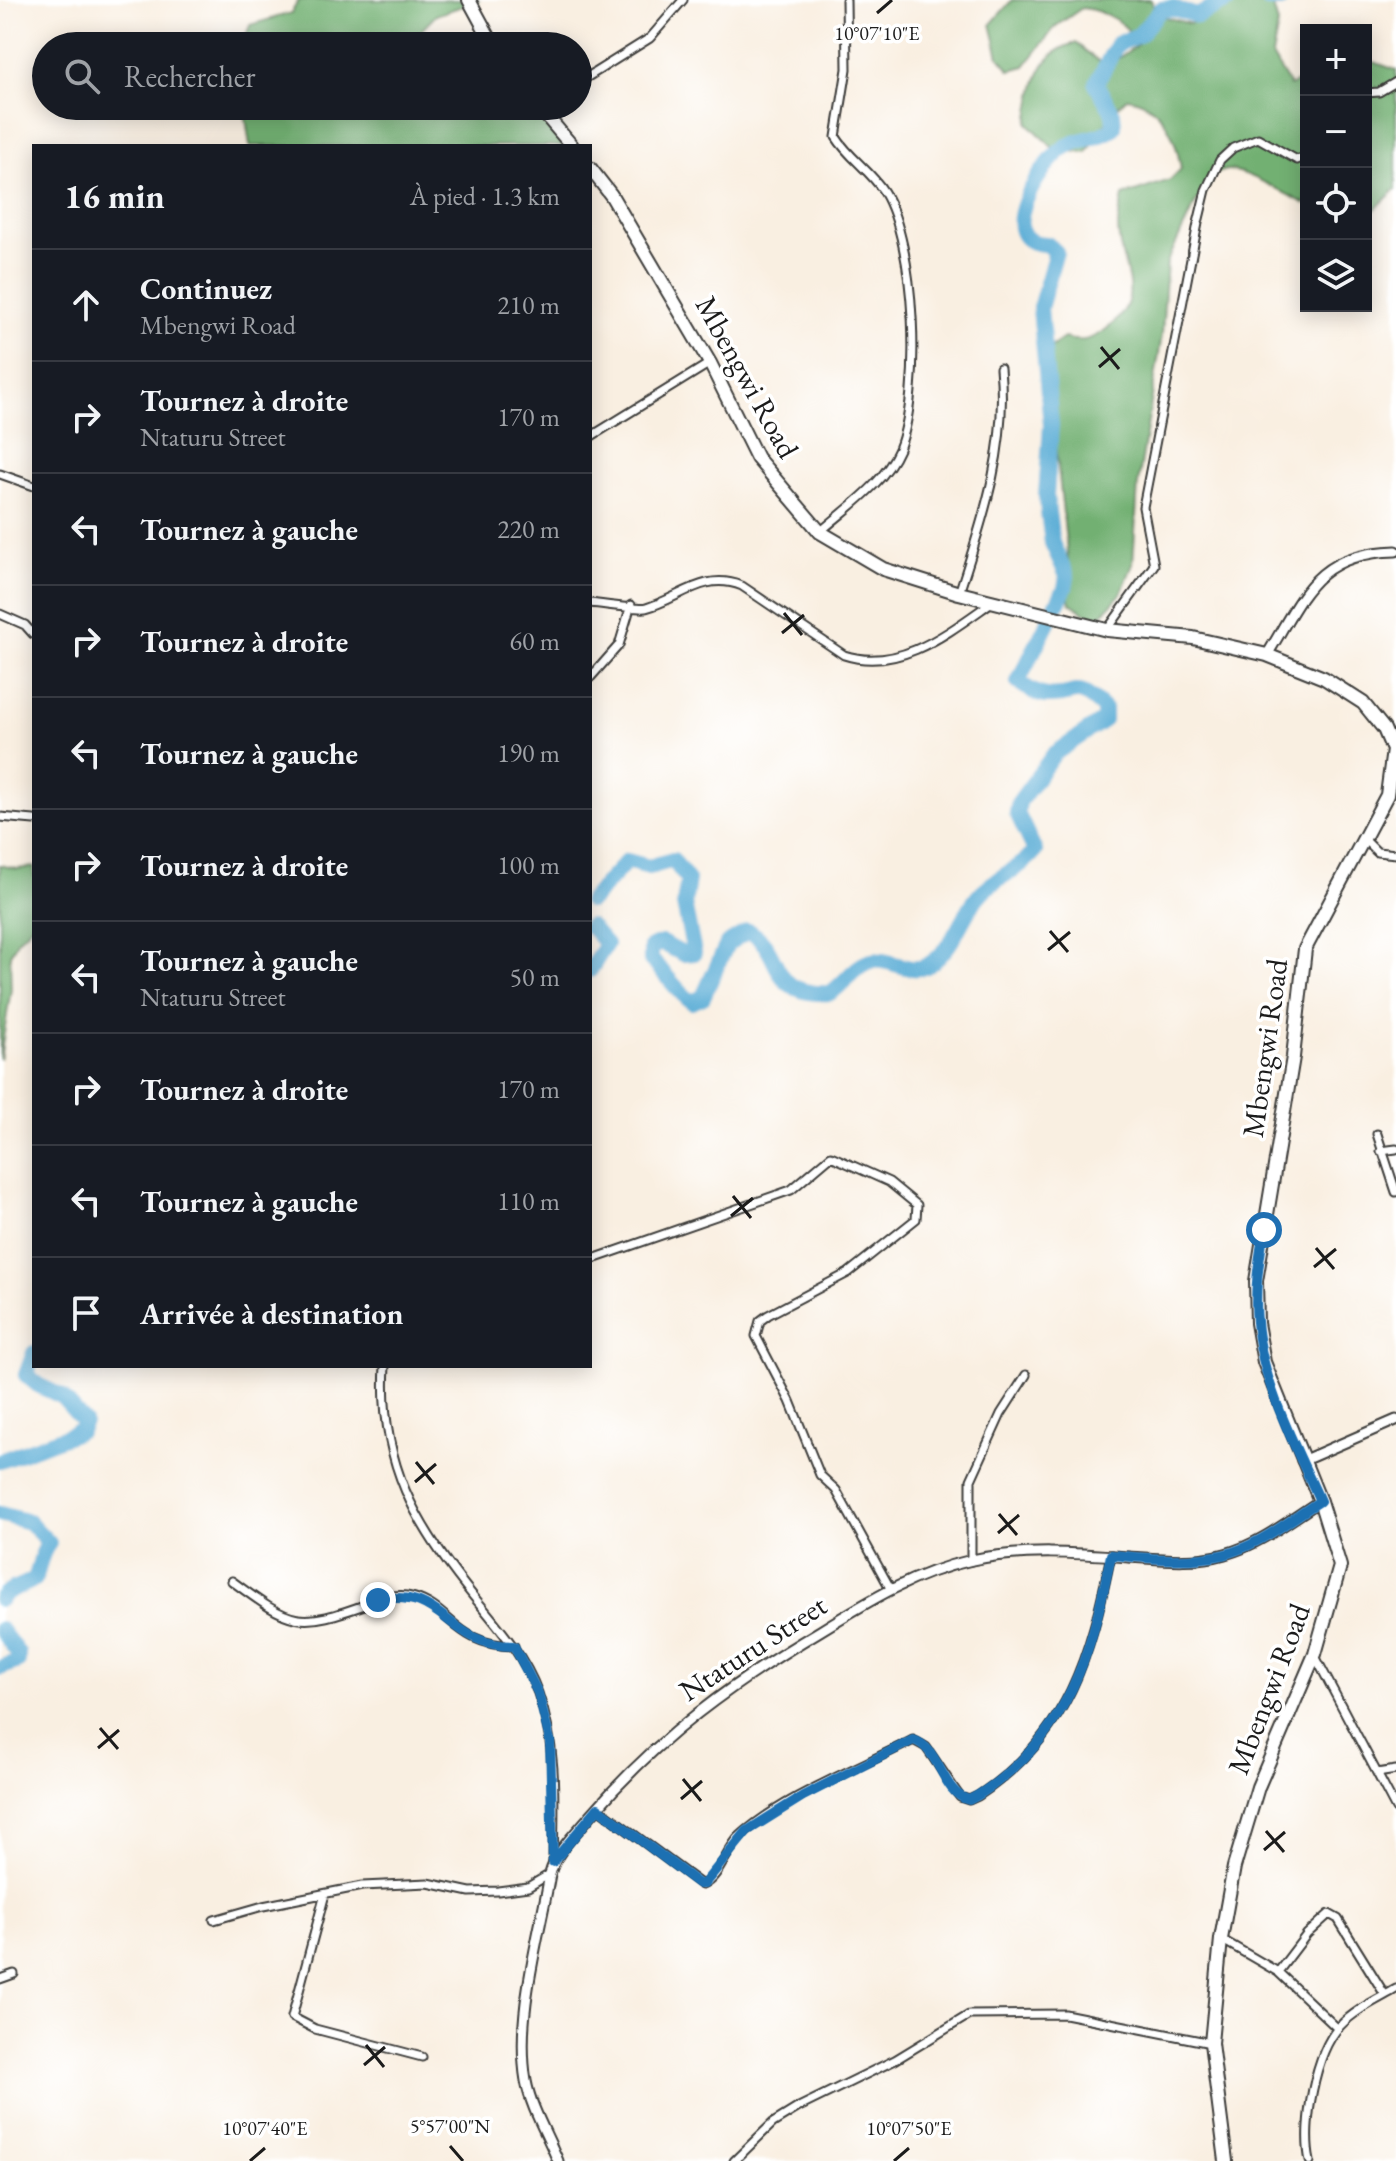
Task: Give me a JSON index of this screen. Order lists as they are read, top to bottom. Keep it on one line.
{"streets":{"main road":["Mbengwi Road"],"street":["Ntaturu Street"]},"crossings":[["Mbengwi Road","Ntaturu Street"]],"page":{"map_buttons":["+","−"],"search":"Rechercher","heading":["16 min","À pied · 1.3 km"],"list":[["Continuez","Mbengwi Road","210 m"],["Tournez à droite","Ntaturu Street","170 m"],["Tournez à gauche","220 m"],["Tournez à droite","60 m"],["Tournez à gauche","190 m"],["Tournez à droite","100 m"],["Tournez à gauche","Ntaturu Street","50 m"],["Tournez à droite","170 m"],["Tournez à gauche","110 m"],"Arrivée à destination"]},"coordinates":["10°07'10\"E","5°57'00\"N","10°07'40\"E","10°07'50\"E"]}
